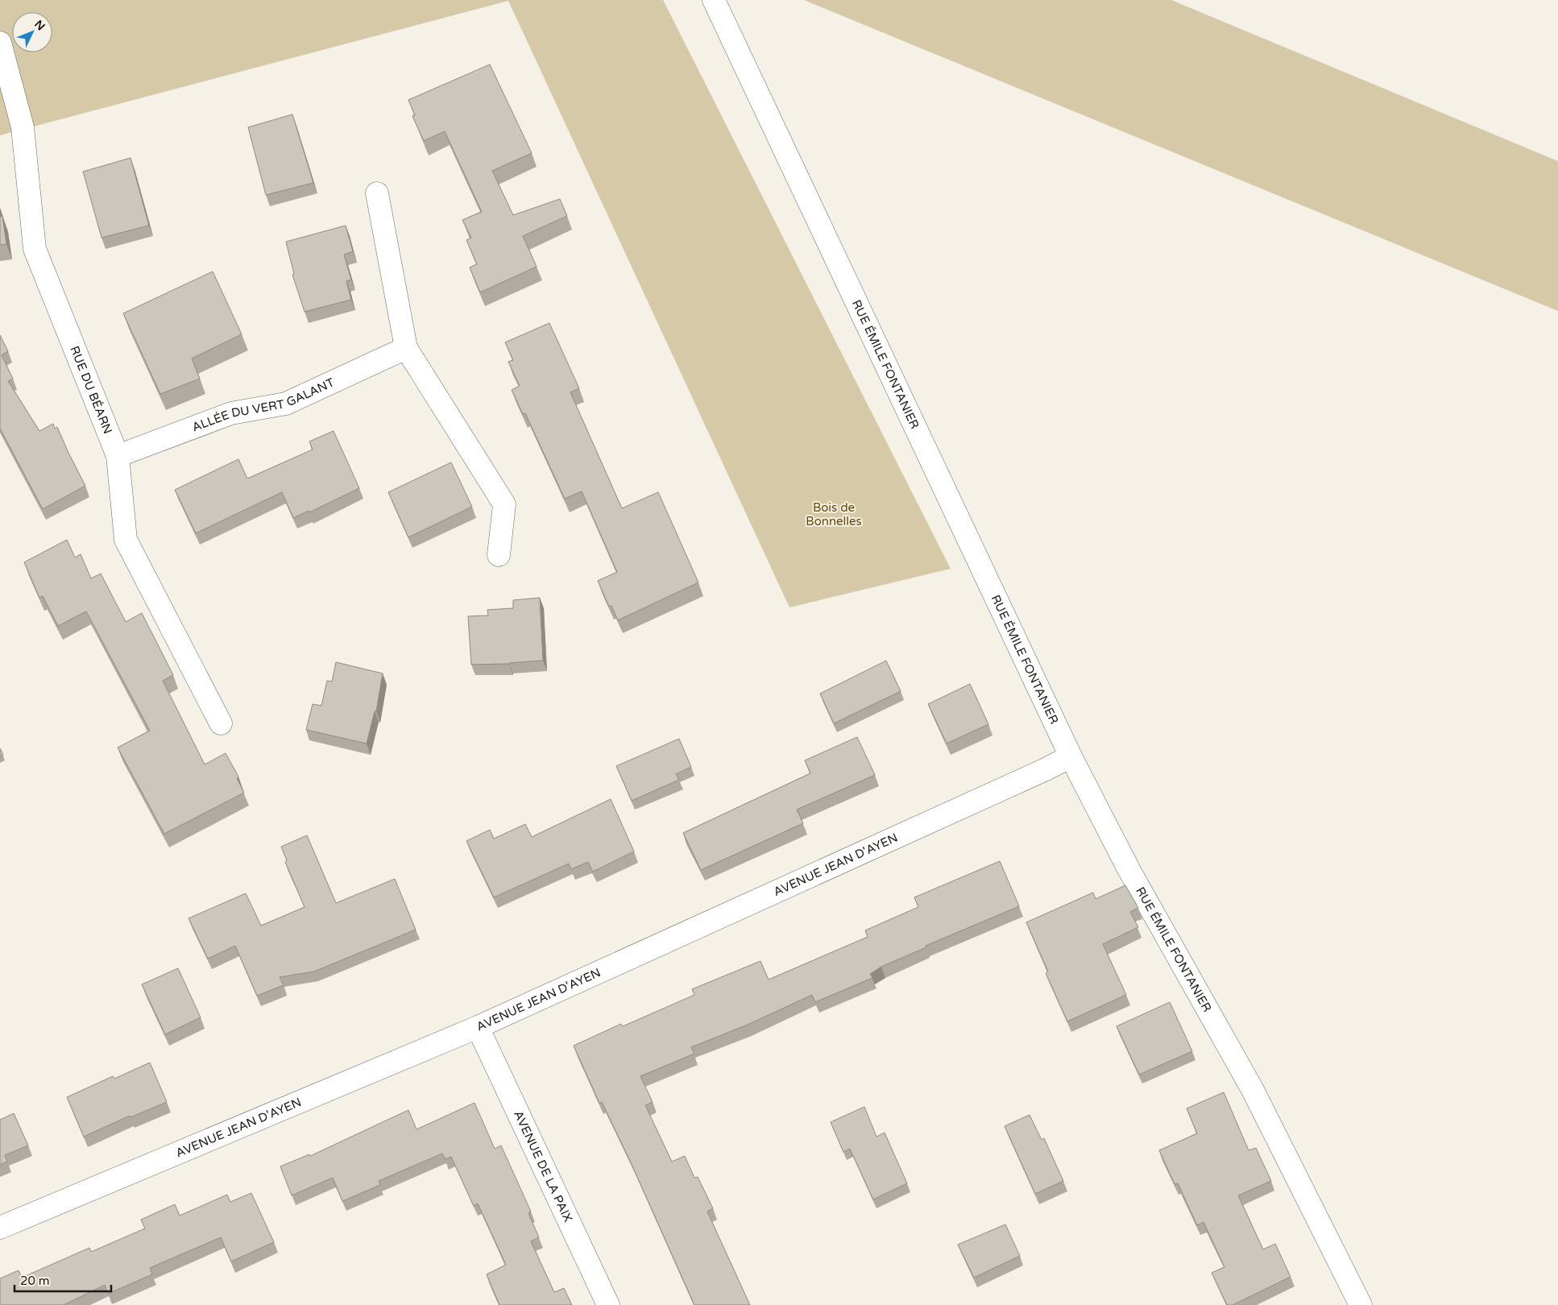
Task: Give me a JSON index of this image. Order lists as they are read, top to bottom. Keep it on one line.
{"streets":{"street":["RUE ÉMILE FONTANIER","RUE DU BÉARN","ALLÉE DU VERT GALANT","AVENUE JEAN D'AYEN","AVENUE DE LA PAIX"]},"crossings":[["RUE ÉMILE FONTANIER","AVENUE JEAN D'AYEN"],["RUE DU BÉARN","ALLÉE DU VERT GALANT"],["AVENUE JEAN D'AYEN","AVENUE DE LA PAIX"]],"parks":["Bois de Bonnelles"],"scale_bar":"20 m","north":"top right"}
